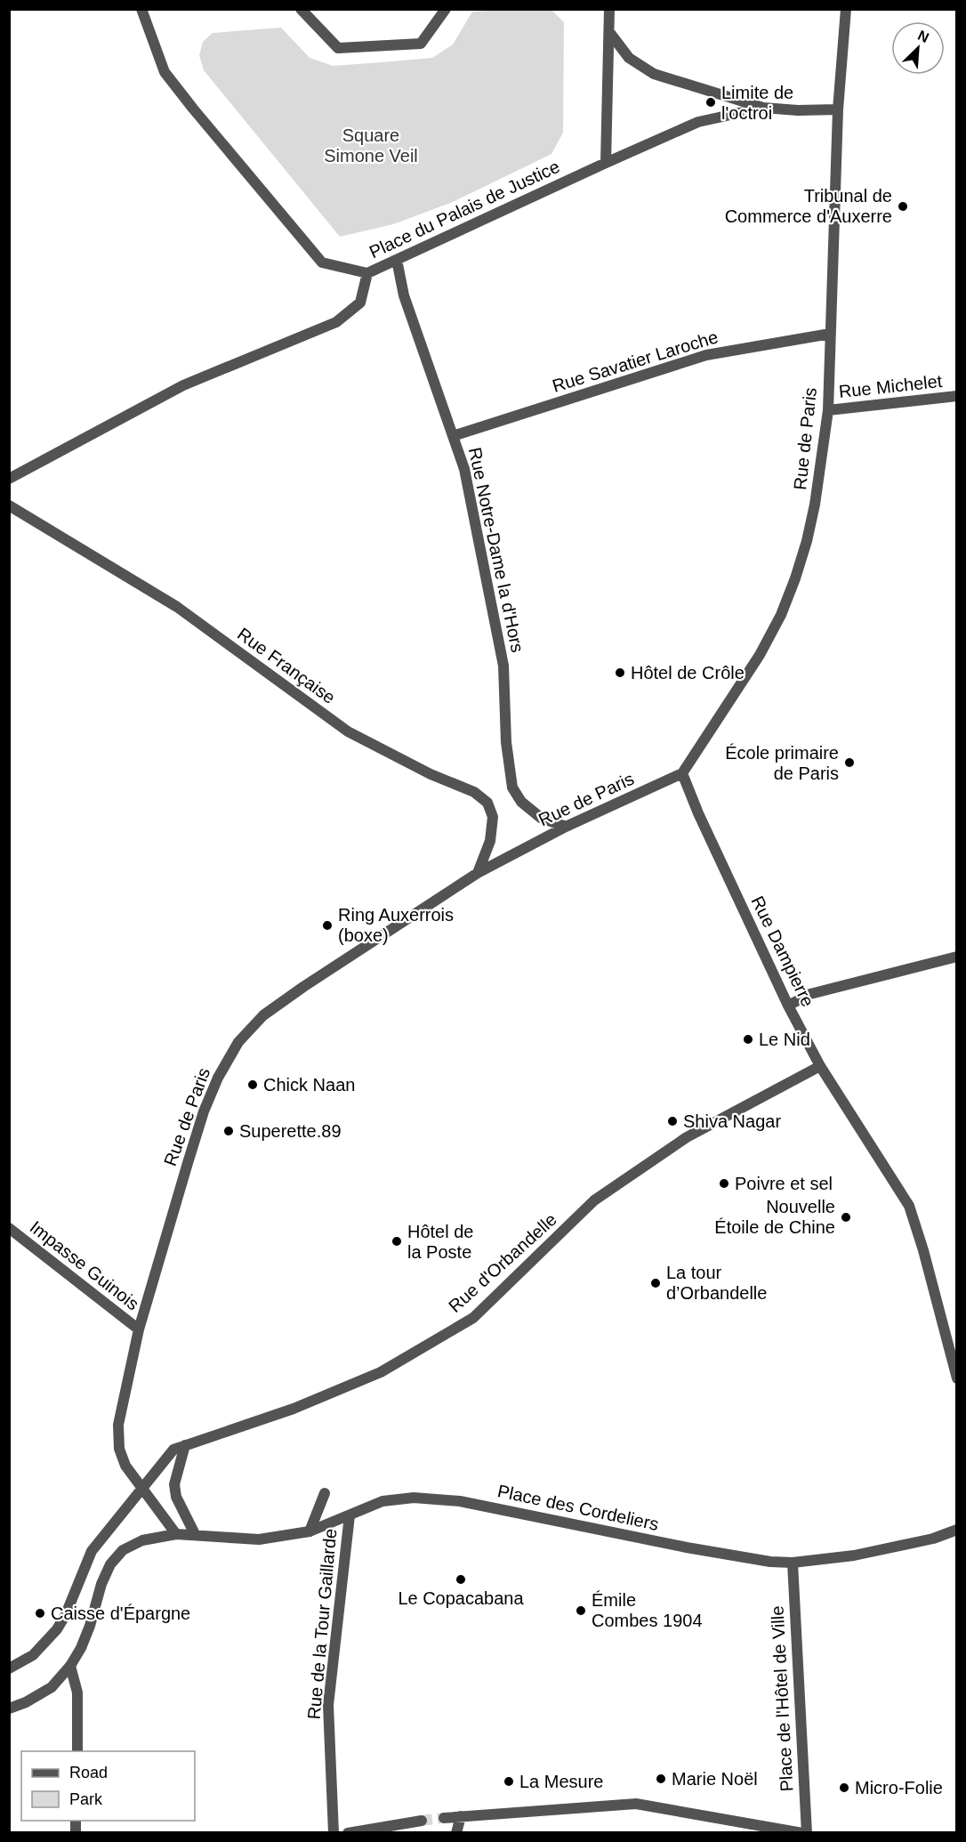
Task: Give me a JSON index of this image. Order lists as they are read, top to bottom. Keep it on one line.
{"streets":{"street":["Place du Palais de Justice","Rue Savatier Laroche","Rue Michelet","Rue de Paris","Rue Notre-Dame la d'Hors","Rue Française","Rue Dampierre","Rue d'Orbandelle","Impasse Guinois","Place des Cordeliers","Rue de la Tour Gaillarde","Place de l'Hôtel de Ville"]},"crossings":[["Place du Palais de Justice","Rue de Paris"],["Place du Palais de Justice","Rue Notre-Dame la d'Hors"],["Rue Savatier Laroche","Rue de Paris"],["Rue Savatier Laroche","Rue Notre-Dame la d'Hors"],["Rue Michelet","Rue de Paris"],["Rue de Paris","Rue Notre-Dame la d'Hors"],["Rue de Paris","Rue Française"],["Rue de Paris","Rue Dampierre"],["Rue de Paris","Rue d'Orbandelle"],["Rue de Paris","Impasse Guinois"],["Rue de Paris","Place des Cordeliers"],["Rue Dampierre","Rue d'Orbandelle"],["Place des Cordeliers","Rue de la Tour Gaillarde"],["Place des Cordeliers","Place de l'Hôtel de Ville"]],"parks":["Square Simone Veil"],"places":["Limite de l'octroi","Tribunal de Commerce d'Auxerre","Hôtel de Crôle","École primaire de Paris","Ring Auxerrois (boxe)","Le Nid","Chick Naan","Shiva Nagar","Superette.89","Poivre et sel","Nouvelle Étoile de Chine","Hôtel de la Poste","La tour d’Orbandelle","Le Copacabana","Émile Combes 1904","Caisse d'Épargne","Marie Noël","La Mesure","Micro-Folie"],"legend":["Road","Park"],"north":"top right"}
